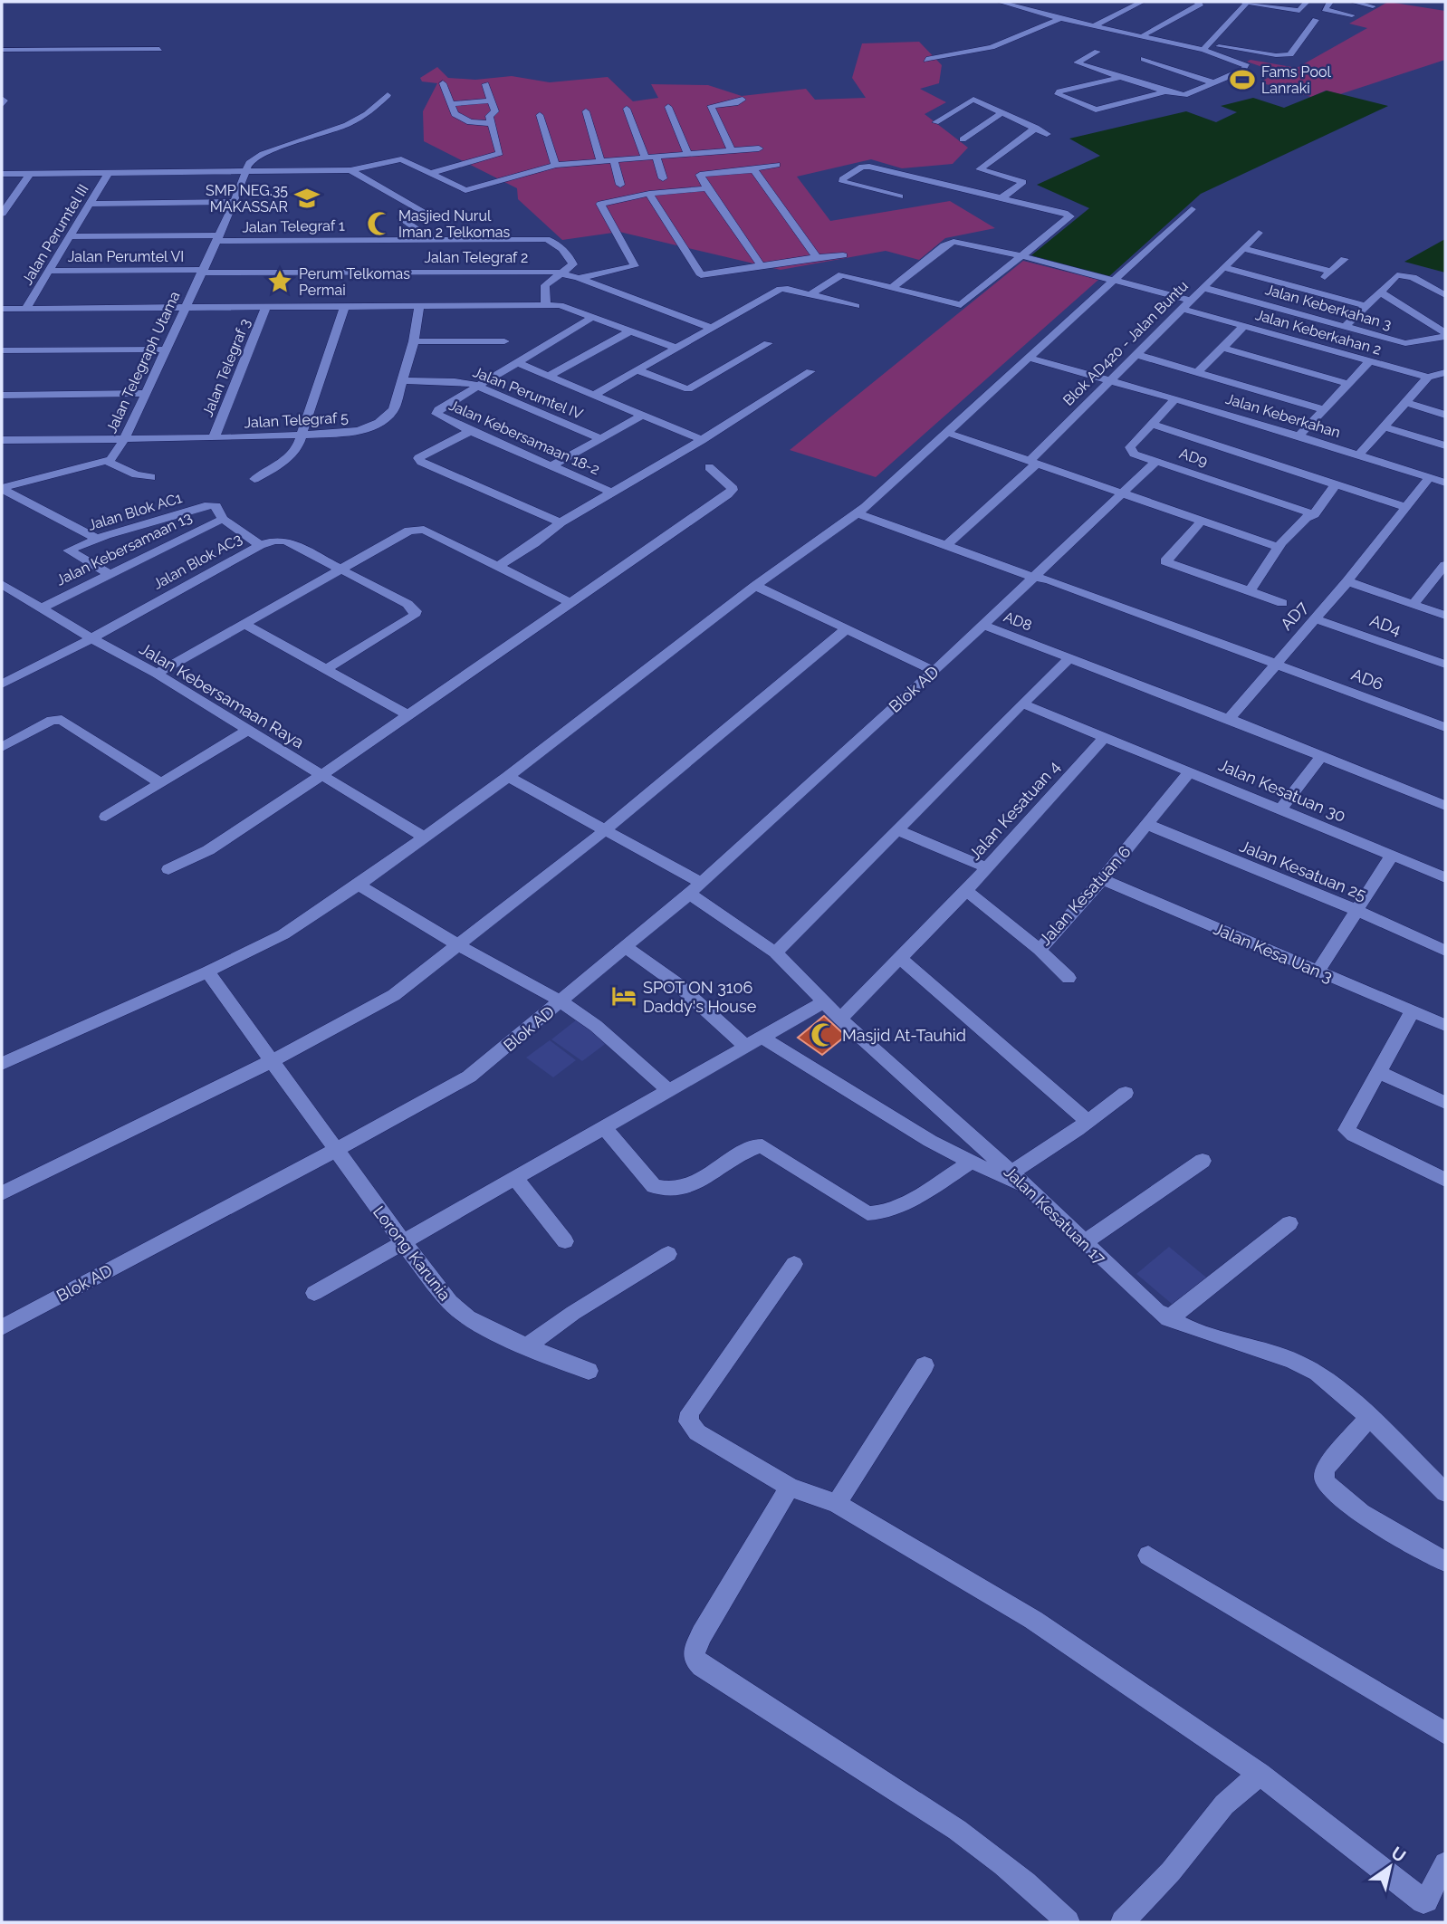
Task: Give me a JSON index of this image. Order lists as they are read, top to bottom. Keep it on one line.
{"streets":{"street":["Jalan Telegraf 1","Jalan Perumtel III","Jalan Perumtel VI","Jalan Telegraf 2","Jalan Keberkahan 3","Jalan Keberkahan 2","Blok AD420 - Jalan Buntu","Jalan Telegraph Utama","Jalan Telegraf 3","Jalan Perumtel IV","Jalan Keberkahan","Jalan Telegraf 5","Jalan Kebersamaan 18-2","AD9","Jalan Blok AC1","Jalan Kebersamaan 13","Jalan Blok AC3","AD7","AD8","AD4","AD6","Blok AD","Jalan Kebersamaan Raya","Jalan Kesatuan 30","Jalan Kesatuan 4","Jalan Kesatuan 25","Jalan Kesatuan 6","Jalan Kesa Uan 3","Jalan Kesatuan 17","Lorong Karunia"]},"crossings":[["Jalan Telegraf 1","Jalan Perumtel III"],["Jalan Telegraf 1","Jalan Telegraf 2"],["Jalan Telegraf 1","Jalan Telegraph Utama"],["Jalan Perumtel III","Jalan Perumtel VI"],["Jalan Perumtel VI","Jalan Telegraf 2"],["Jalan Perumtel VI","Jalan Telegraph Utama"],["Jalan Telegraf 2","Jalan Telegraph Utama"],["Jalan Keberkahan 3","Blok AD420 - Jalan Buntu"],["Jalan Keberkahan 2","Blok AD420 - Jalan Buntu"],["Blok AD420 - Jalan Buntu","Jalan Keberkahan"],["Blok AD420 - Jalan Buntu","AD6"],["Jalan Telegraph Utama","Jalan Telegraf 5"],["Jalan Telegraf 3","Jalan Telegraf 5"],["Jalan Perumtel IV","Jalan Telegraf 5"],["Jalan Perumtel IV","Jalan Kebersamaan 18-2"],["Jalan Keberkahan","AD9"],["Jalan Keberkahan","AD7"],["AD9","AD8"],["Jalan Blok AC1","Jalan Kebersamaan 13"],["Jalan Blok AC1","Jalan Blok AC3"],["Jalan Kebersamaan 13","Jalan Blok AC3"],["Jalan Kebersamaan 13","Jalan Kebersamaan Raya"],["Jalan Blok AC3","Jalan Kebersamaan Raya"],["AD7","AD8"],["AD7","AD4"],["AD7","AD6"],["AD8","AD6"],["AD8","Blok AD"],["Blok AD","Jalan Kesatuan 17"],["Blok AD","Lorong Karunia"],["Jalan Kesatuan 30","Jalan Kesatuan 4"],["Jalan Kesatuan 30","Jalan Kesatuan 6"],["Jalan Kesatuan 4","Jalan Kesatuan 6"],["Jalan Kesatuan 4","Jalan Kesatuan 17"],["Jalan Kesatuan 25","Jalan Kesatuan 6"],["Jalan Kesatuan 6","Jalan Kesa Uan 3"]],"places":{"sports":["Fams Pool Lanraki"],"school or university":["SMP NEG.35 MAKASSAR"],"mosque":["Masjied Nurul Iman 2 Telkomas","Masjid At-Tauhid"],"place":["Perum Telkomas Permai"],"hotel":["SPOT ON 3106 Daddy's House"]},"north":"top right"}
